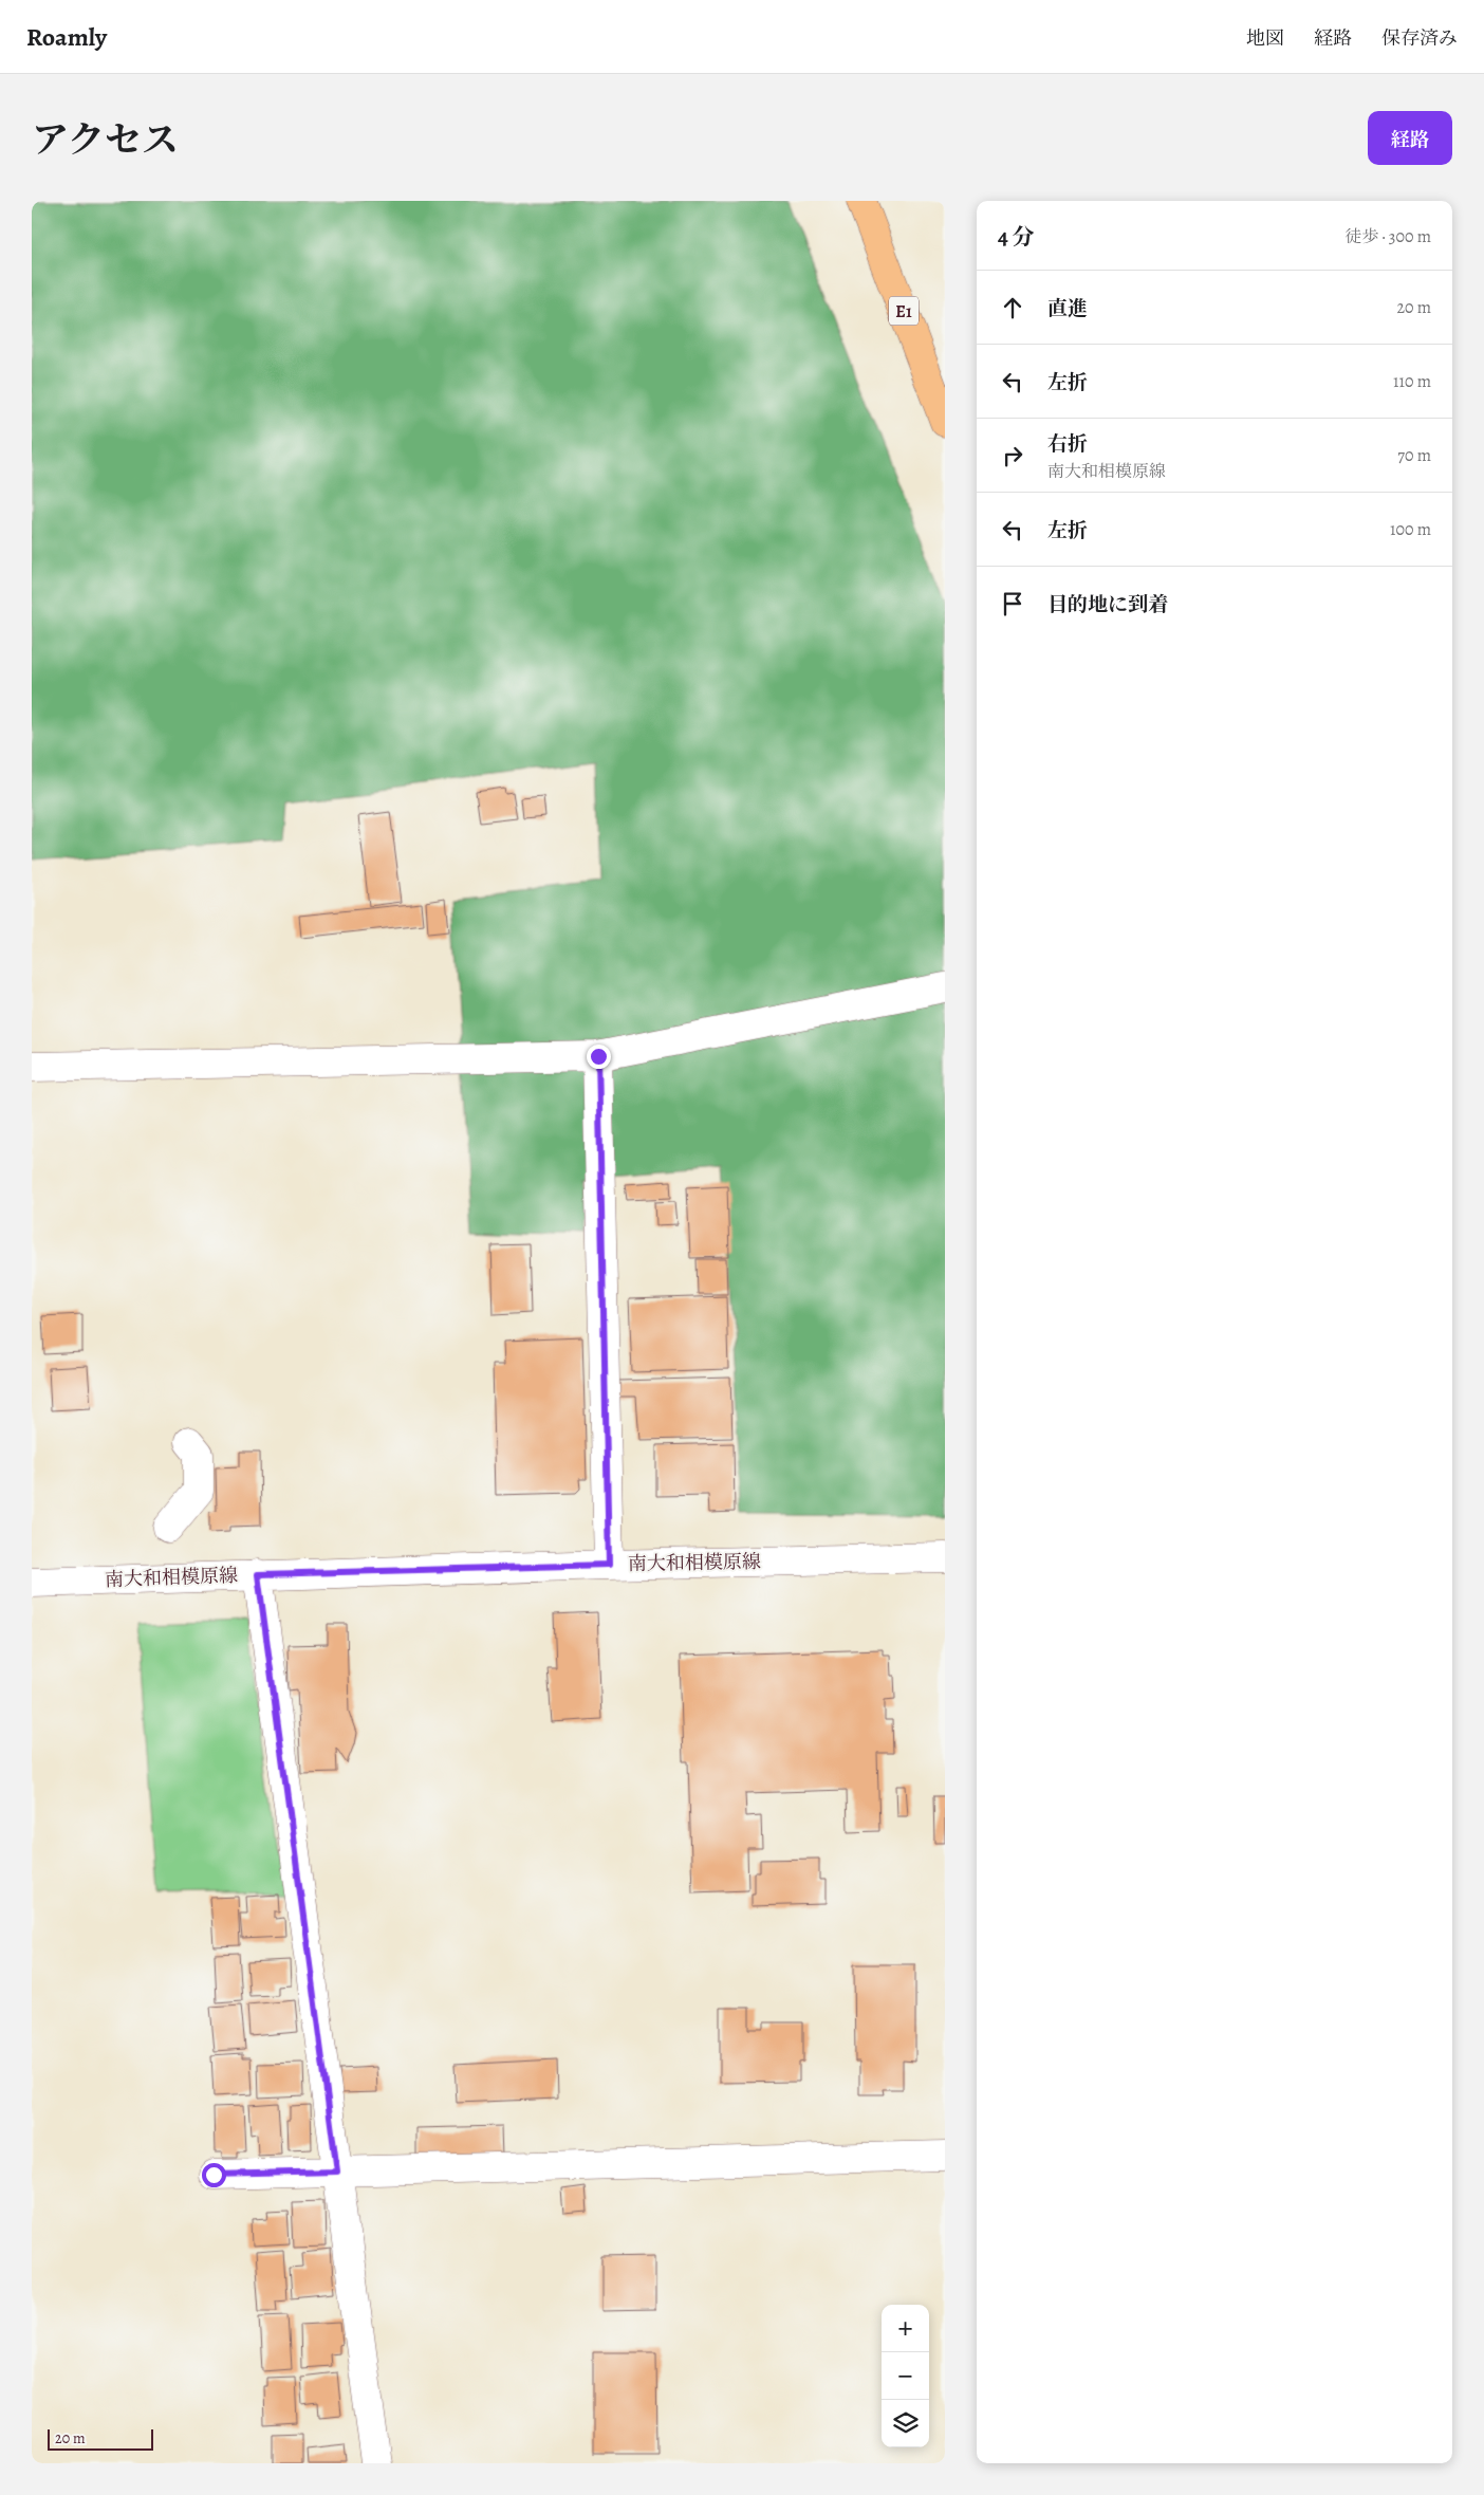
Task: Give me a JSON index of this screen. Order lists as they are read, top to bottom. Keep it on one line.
{"streets":{"highway":["E1"],"street":["南大和相模原線"]},"scale_bar":"20 m","page":{"header":"Roamly","nav":["地図","経路","保存済み"],"title":"アクセス","buttons":"経路","heading":["4 分","徒歩 · 300 m"],"list":[["直進","20 m"],["左折","110 m"],["右折","南大和相模原線","70 m"],["左折","100 m"],"目的地に到着"],"map_buttons":["+","−"],"scale":"20 m"}}
